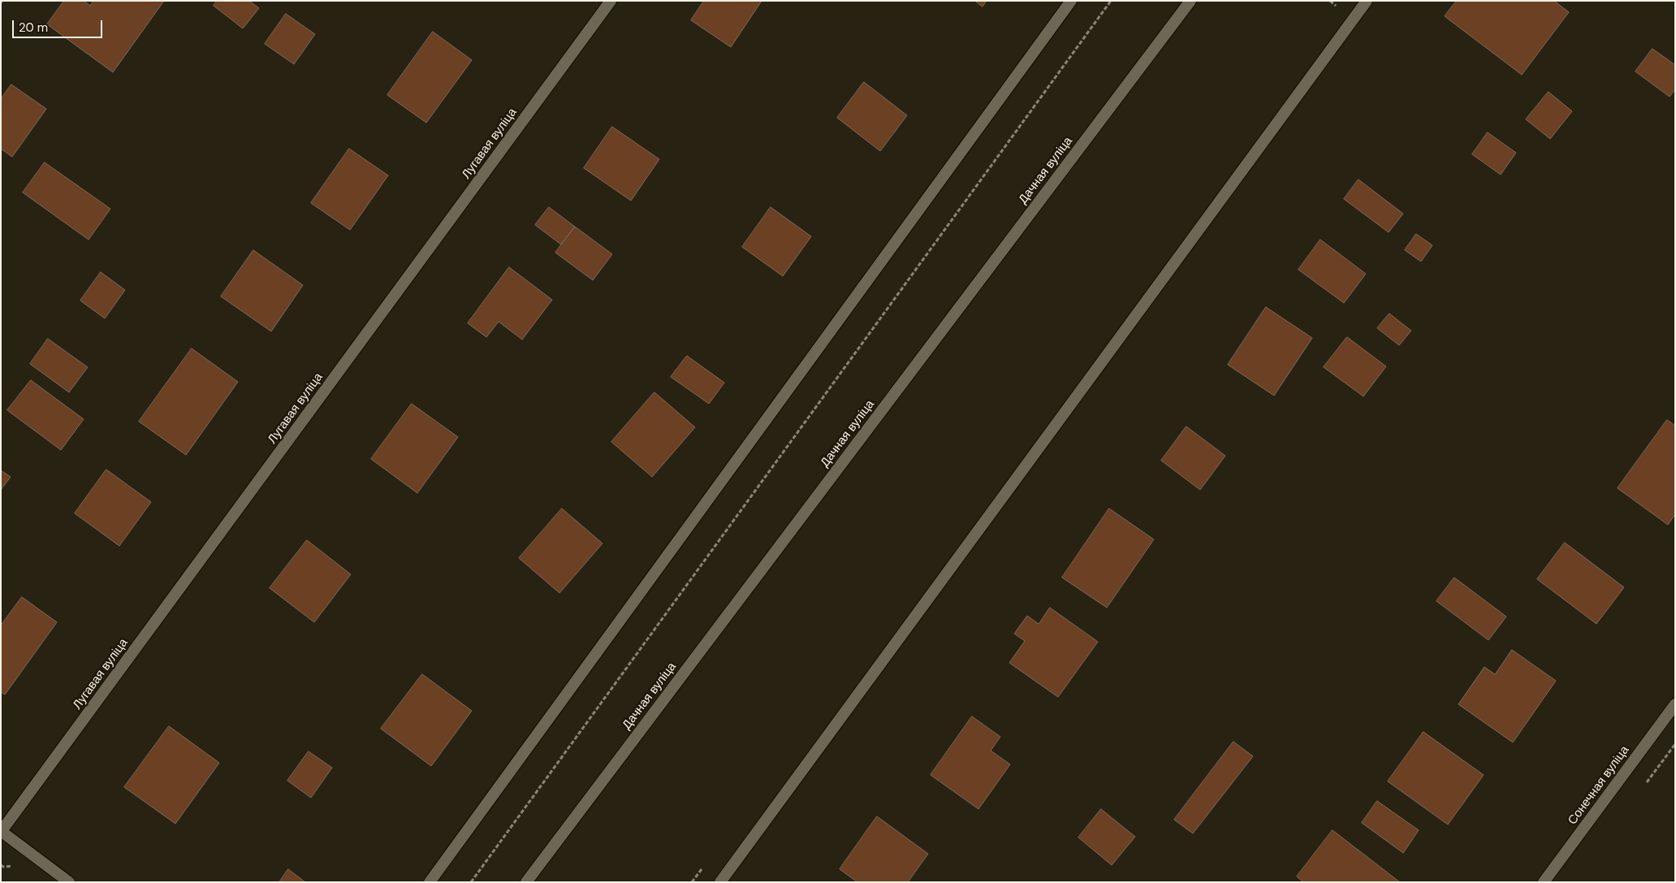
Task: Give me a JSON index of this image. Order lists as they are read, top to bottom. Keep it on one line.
{"streets":{"street":["Лугавая вуліца","Дачная вуліца","Сонечная вуліца"]},"scale_bar":"20 m"}
